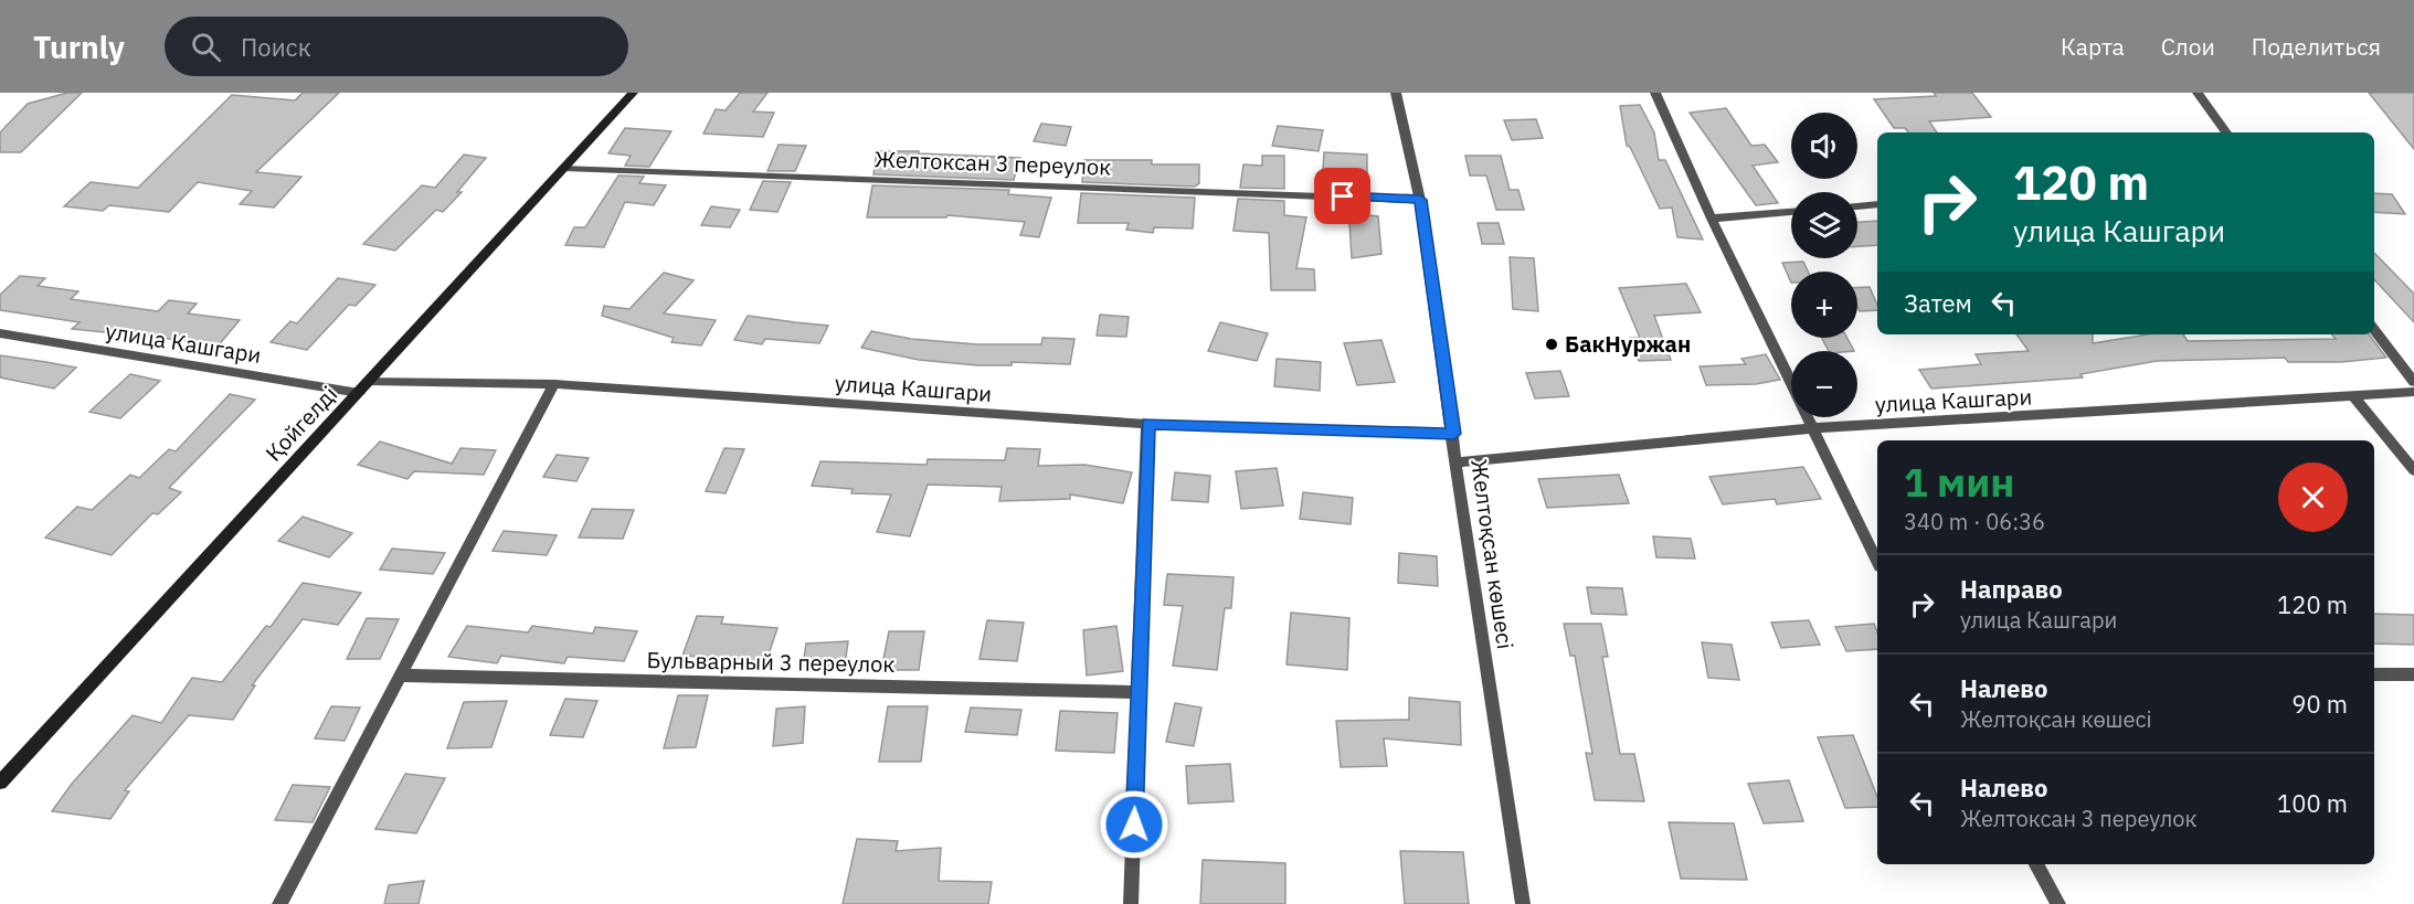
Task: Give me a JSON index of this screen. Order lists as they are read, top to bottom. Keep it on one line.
{"streets":{"street":["Желтоксан 3 переулок","улица Кашгари","Қойгелді","Желтоқсан көшесі","Бульварный 3 переулок"]},"crossings":[["Желтоксан 3 переулок","Қойгелді"],["Желтоксан 3 переулок","Желтоқсан көшесі"],["улица Кашгари","Қойгелді"],["улица Кашгари","Желтоқсан көшесі"]],"places":["БакНуржан"],"page":{"header":"Turnly","search":"Поиск","nav":["Карта","Слои","Поделиться"],"map_buttons":["+","−"],"turn":["120 m","улица Кашгари"],"then":"Затем","heading":["1 мин","340 m · 06:36"],"list":[{"name":"Направо","note":"улица Кашгари","value":"120 m"},{"name":"Налево","note":"Желтоқсан көшесі","value":"90 m"},{"name":"Налево","note":"Желтоксан 3 переулок","value":"100 m"}]}}
